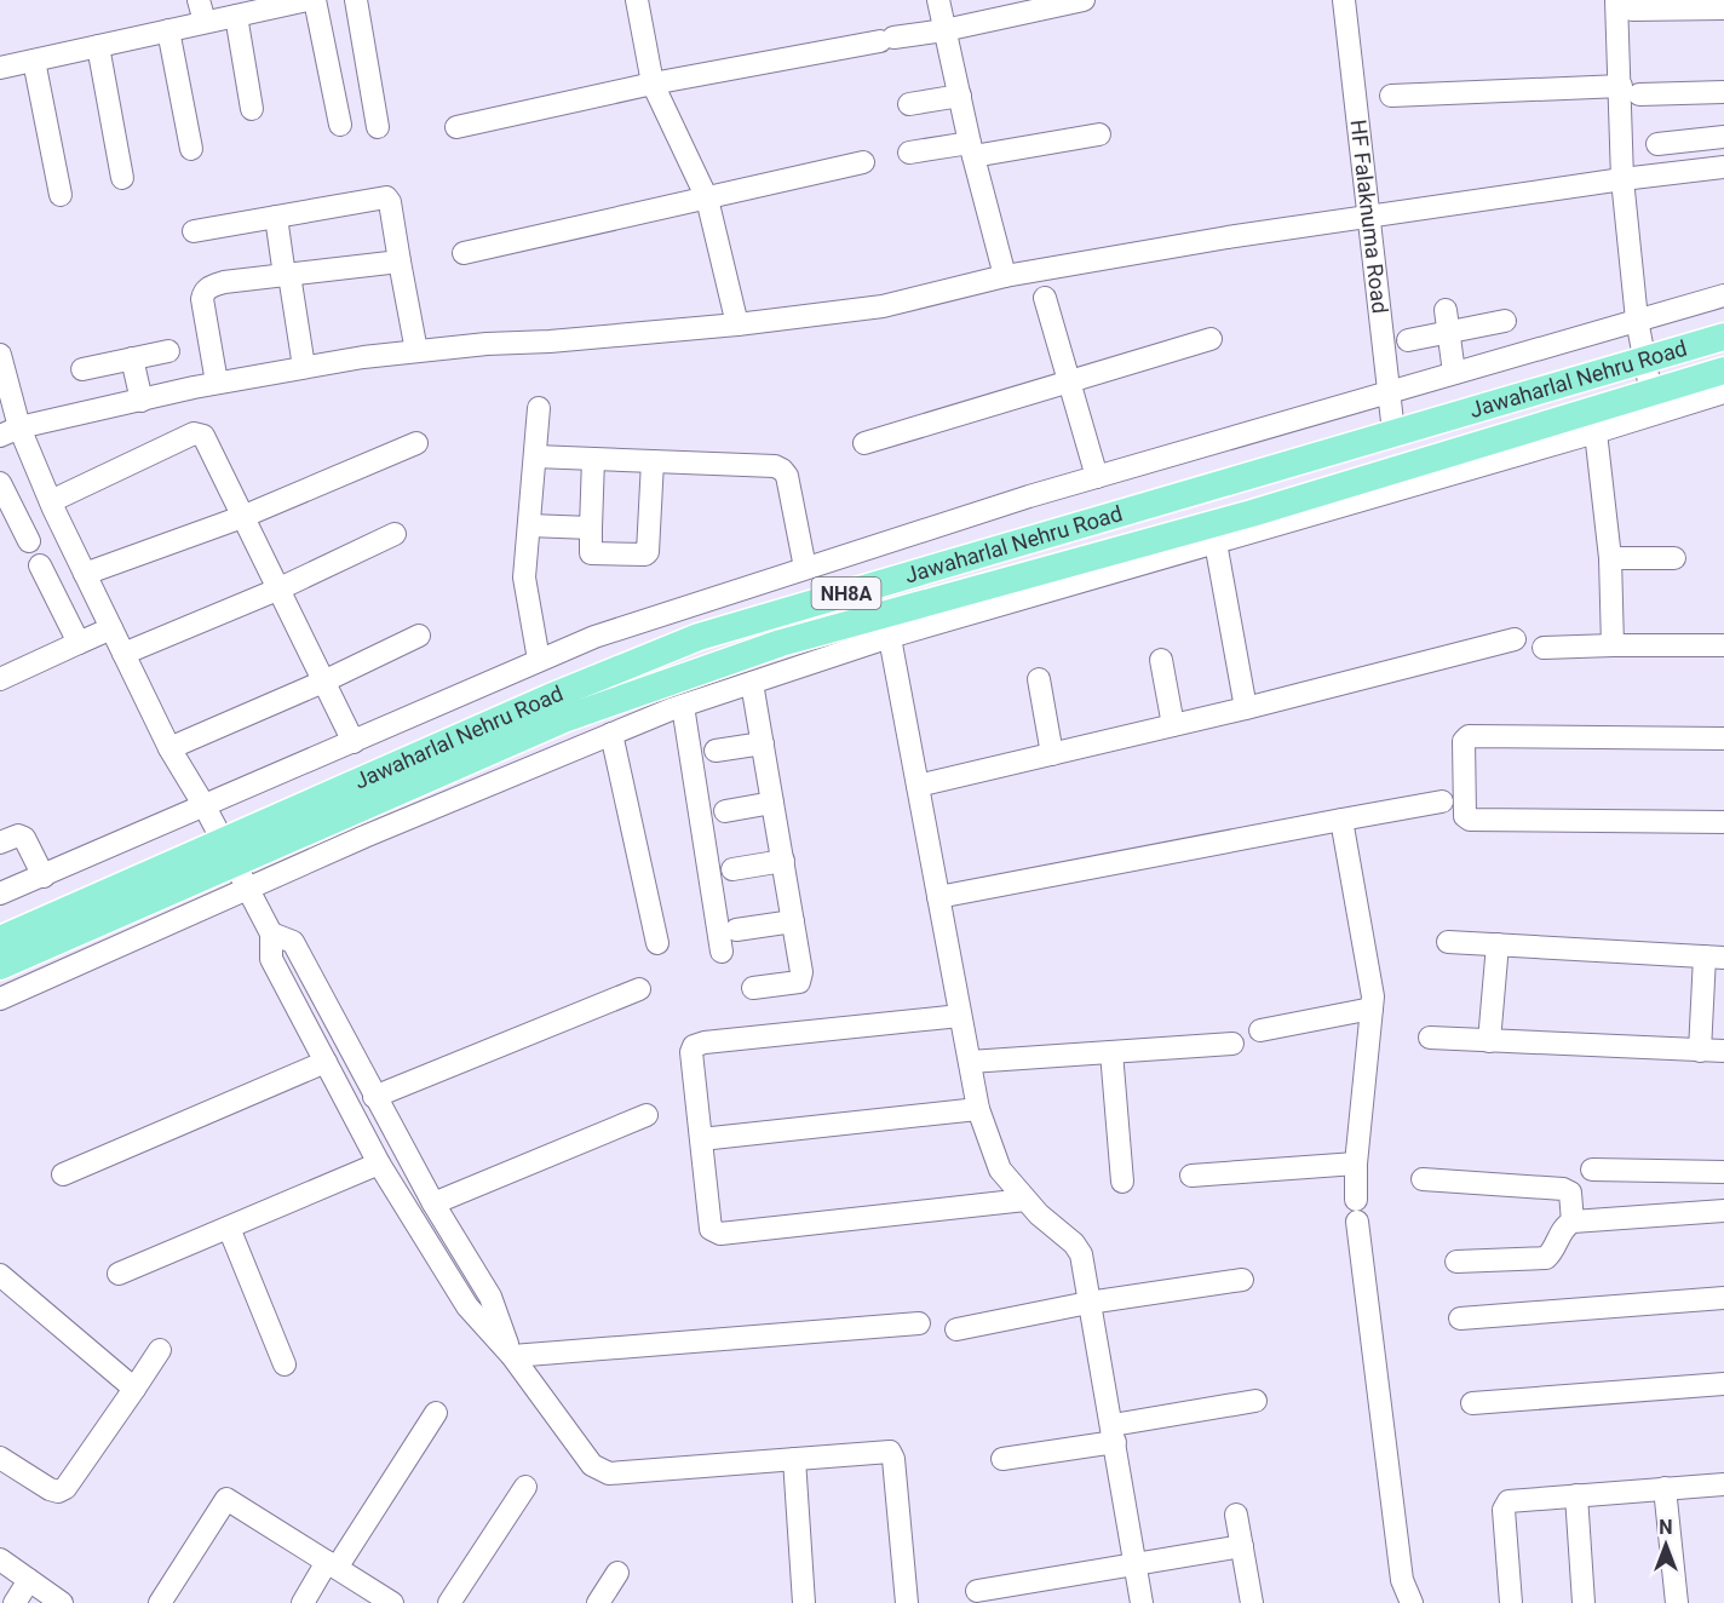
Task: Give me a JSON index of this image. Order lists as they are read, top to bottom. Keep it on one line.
{"streets":{"main road":["Jawaharlal Nehru Road","NH8A"],"street":["HF Falaknuma Road"]},"crossings":[["HF Falaknuma Road","Jawaharlal Nehru Road"]],"north":"top"}
